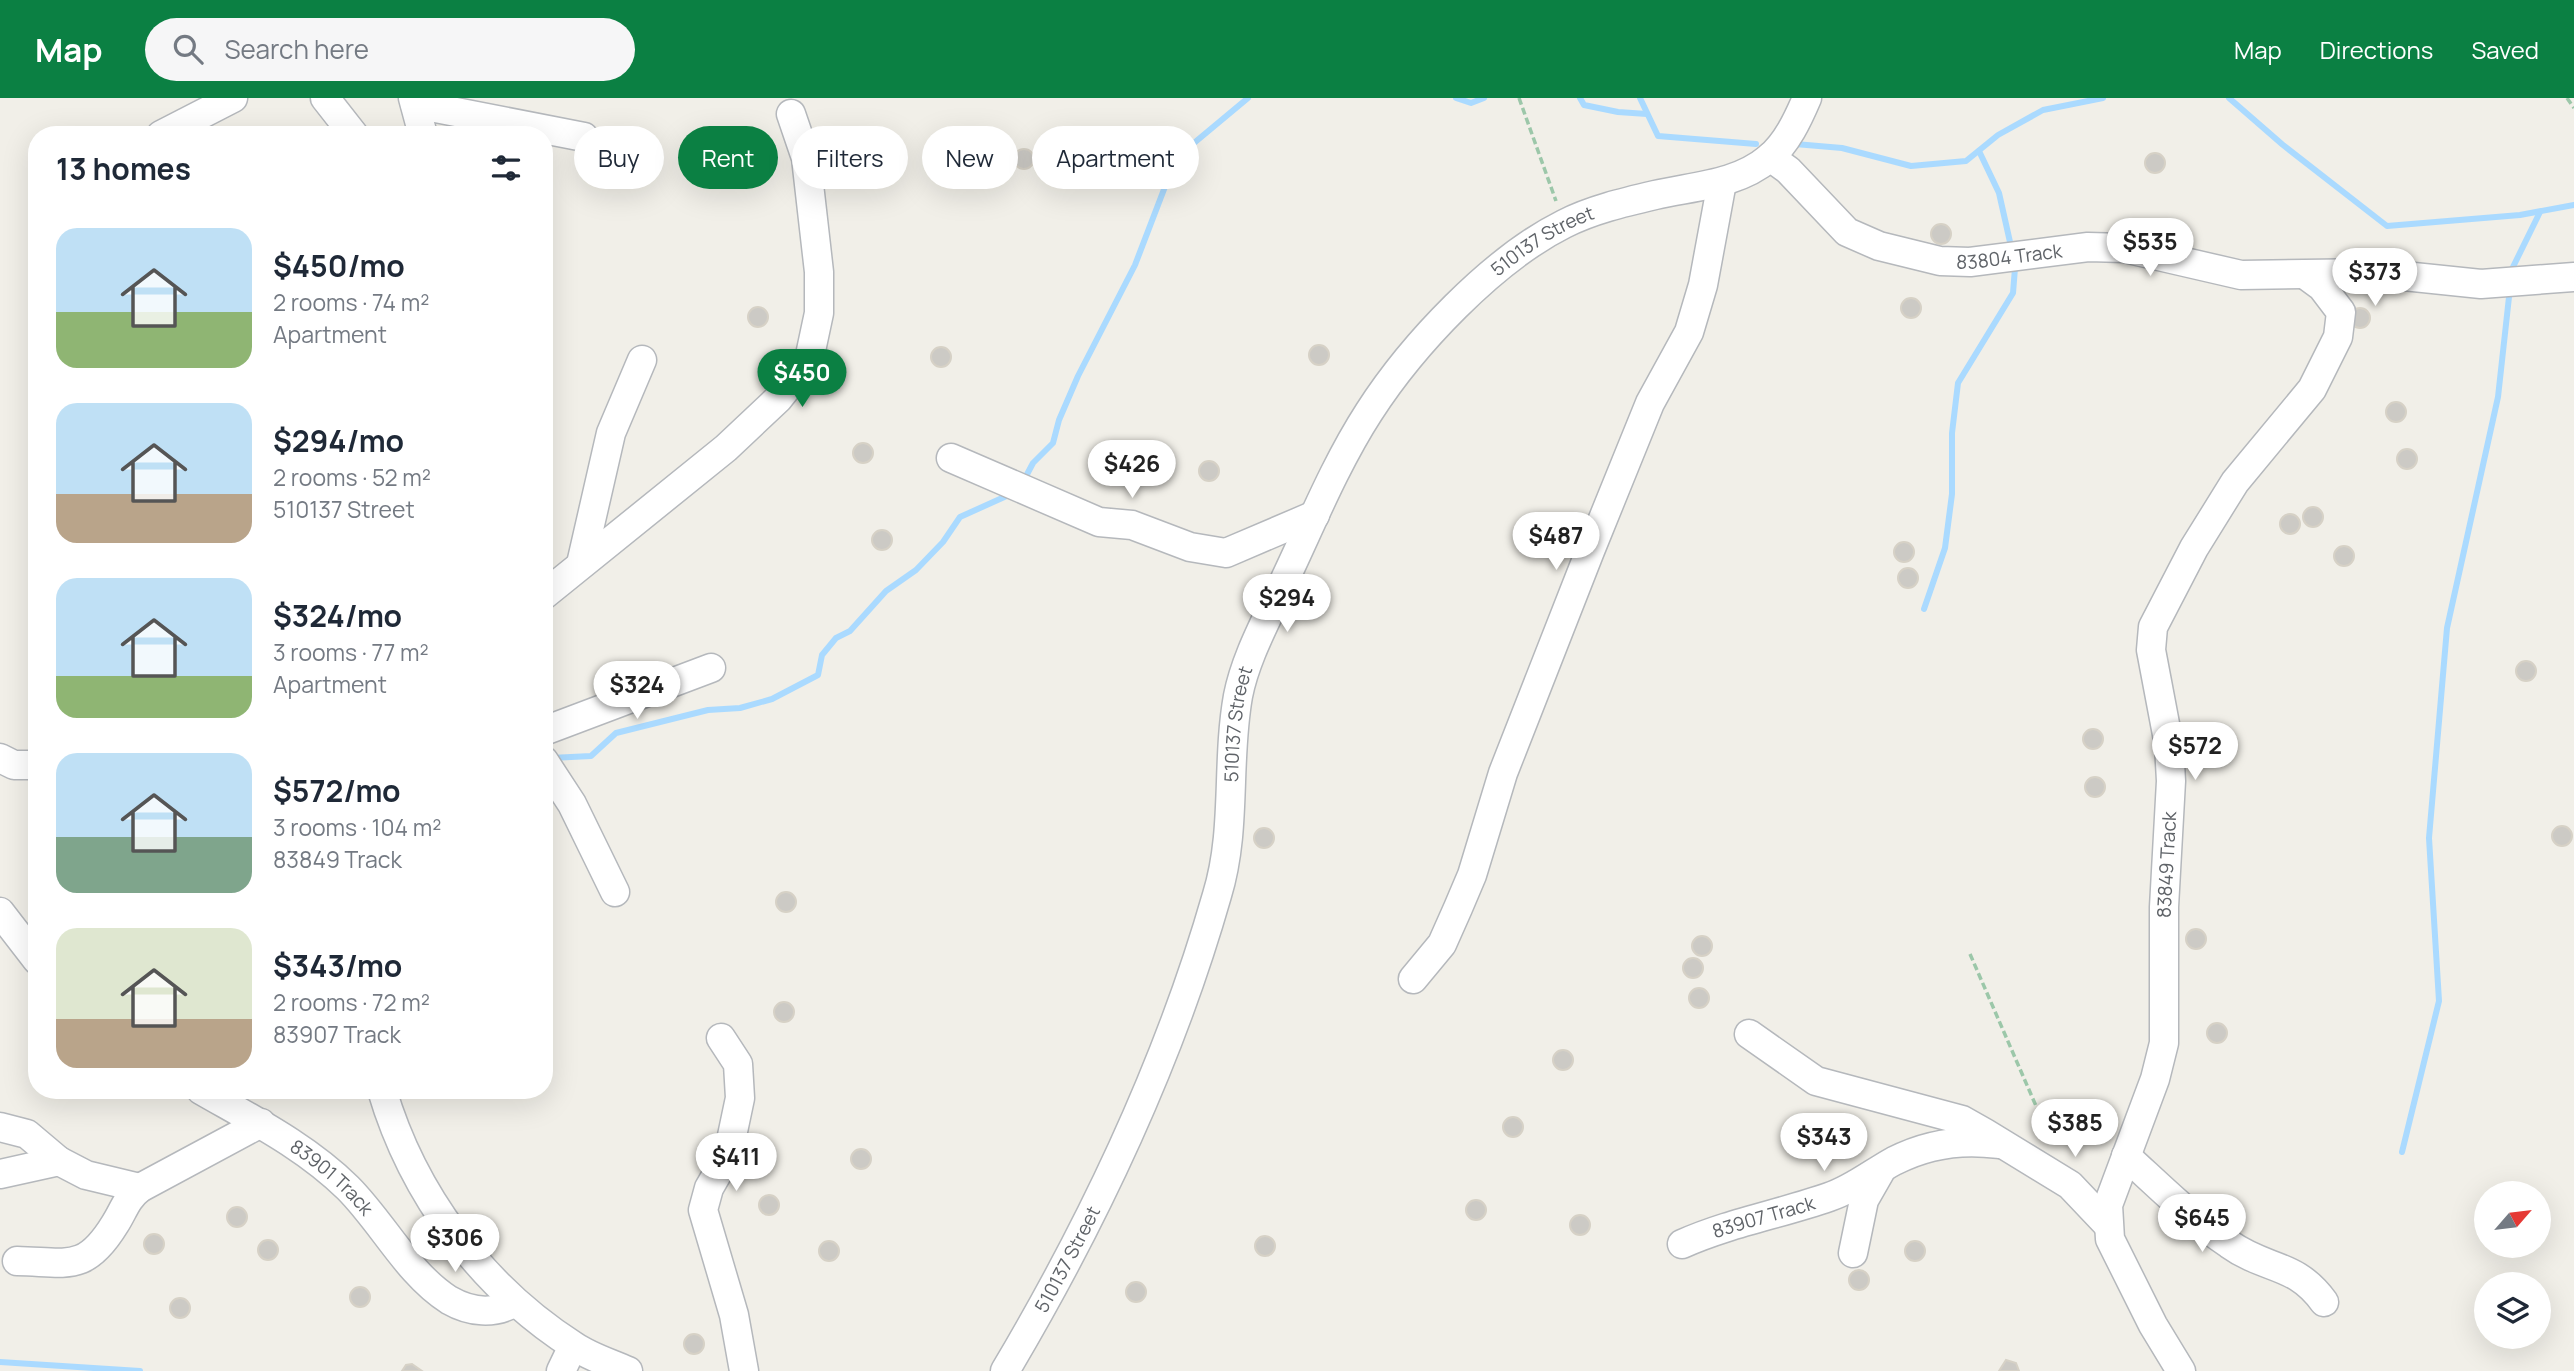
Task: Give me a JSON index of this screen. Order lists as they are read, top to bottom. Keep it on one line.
{"streets":{"street":["510137 Street","83804 Track","83849 Track","83901 Track","83907 Track"]},"crossings":[["510137 Street","83804 Track"]],"north":"top right","page":{"header":"Map","search":"Search here","nav":["Map","Directions","Saved"],"chip":["Buy","Rent","Filters","New","Apartment"],"heading":"13 homes","list":[{"name":"$450/mo","note":"2 rooms · 74 m² · Apartment"},{"name":"$294/mo","note":"2 rooms · 52 m² · 510137 Street"},{"name":"$324/mo","note":"3 rooms · 77 m² · Apartment"},{"name":"$572/mo","note":"3 rooms · 104 m² · 83849 Track"},{"name":"$343/mo","note":"2 rooms · 72 m² · 83907 Track"}],"price":["$535","$373","$450","$426","$487","$294","$324","$572","$385","$343","$411","$645","$306"]}}
